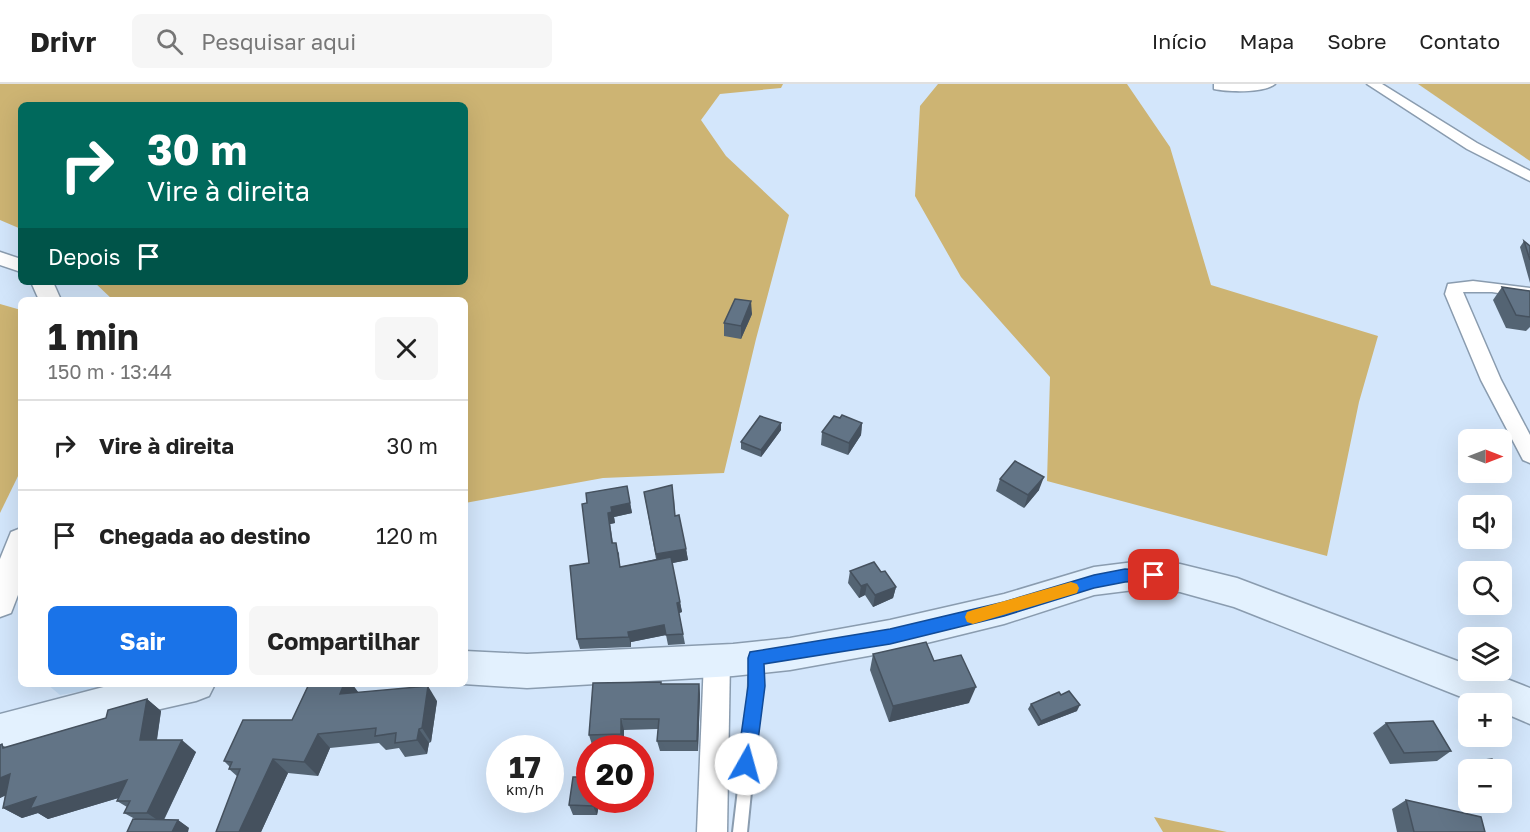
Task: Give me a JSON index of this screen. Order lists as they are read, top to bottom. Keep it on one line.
{"north":"right","page":{"header":"Drivr","search":"Pesquisar aqui","nav":["Início","Mapa","Sobre","Contato"],"turn":["30 m","Vire à direita"],"then":"Depois","heading":["1 min","150 m · 13:44"],"list":[{"name":"Vire à direita","value":"30 m"},{"name":"Chegada ao destino","value":"120 m"}],"map_buttons":["+","−"],"buttons":["Sair","Compartilhar"],"speed":"17 km/h","limit":"20"}}
